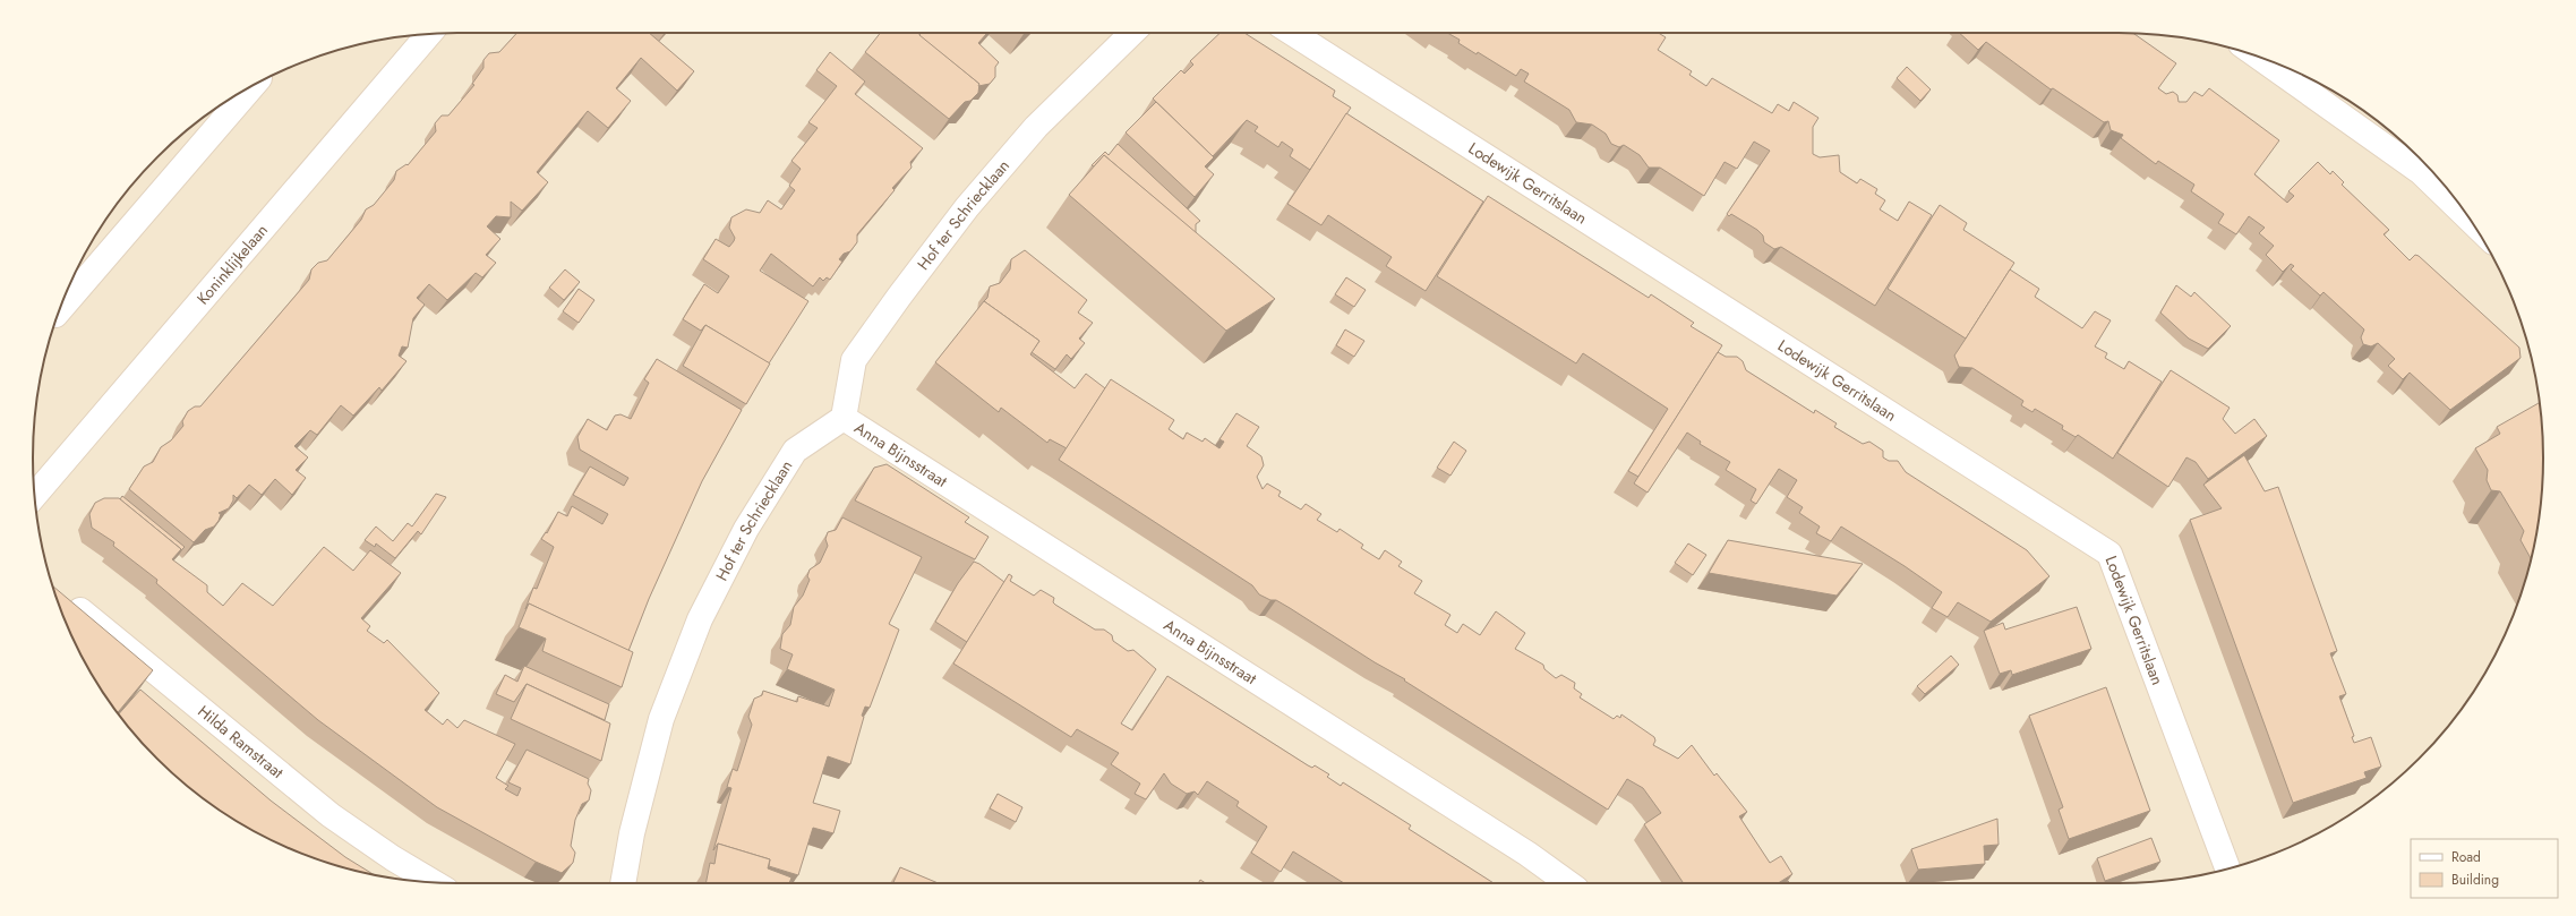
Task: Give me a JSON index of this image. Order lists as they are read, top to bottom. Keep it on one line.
{"streets":{"street":["Lodewijk Gerritslaan","Hof ter Schriecklaan","Koninklijkelaan","Anna Bijnsstraat","Hilda Ramstraat"]},"crossings":[["Hof ter Schriecklaan","Anna Bijnsstraat"]],"legend":["Road","Building"]}
